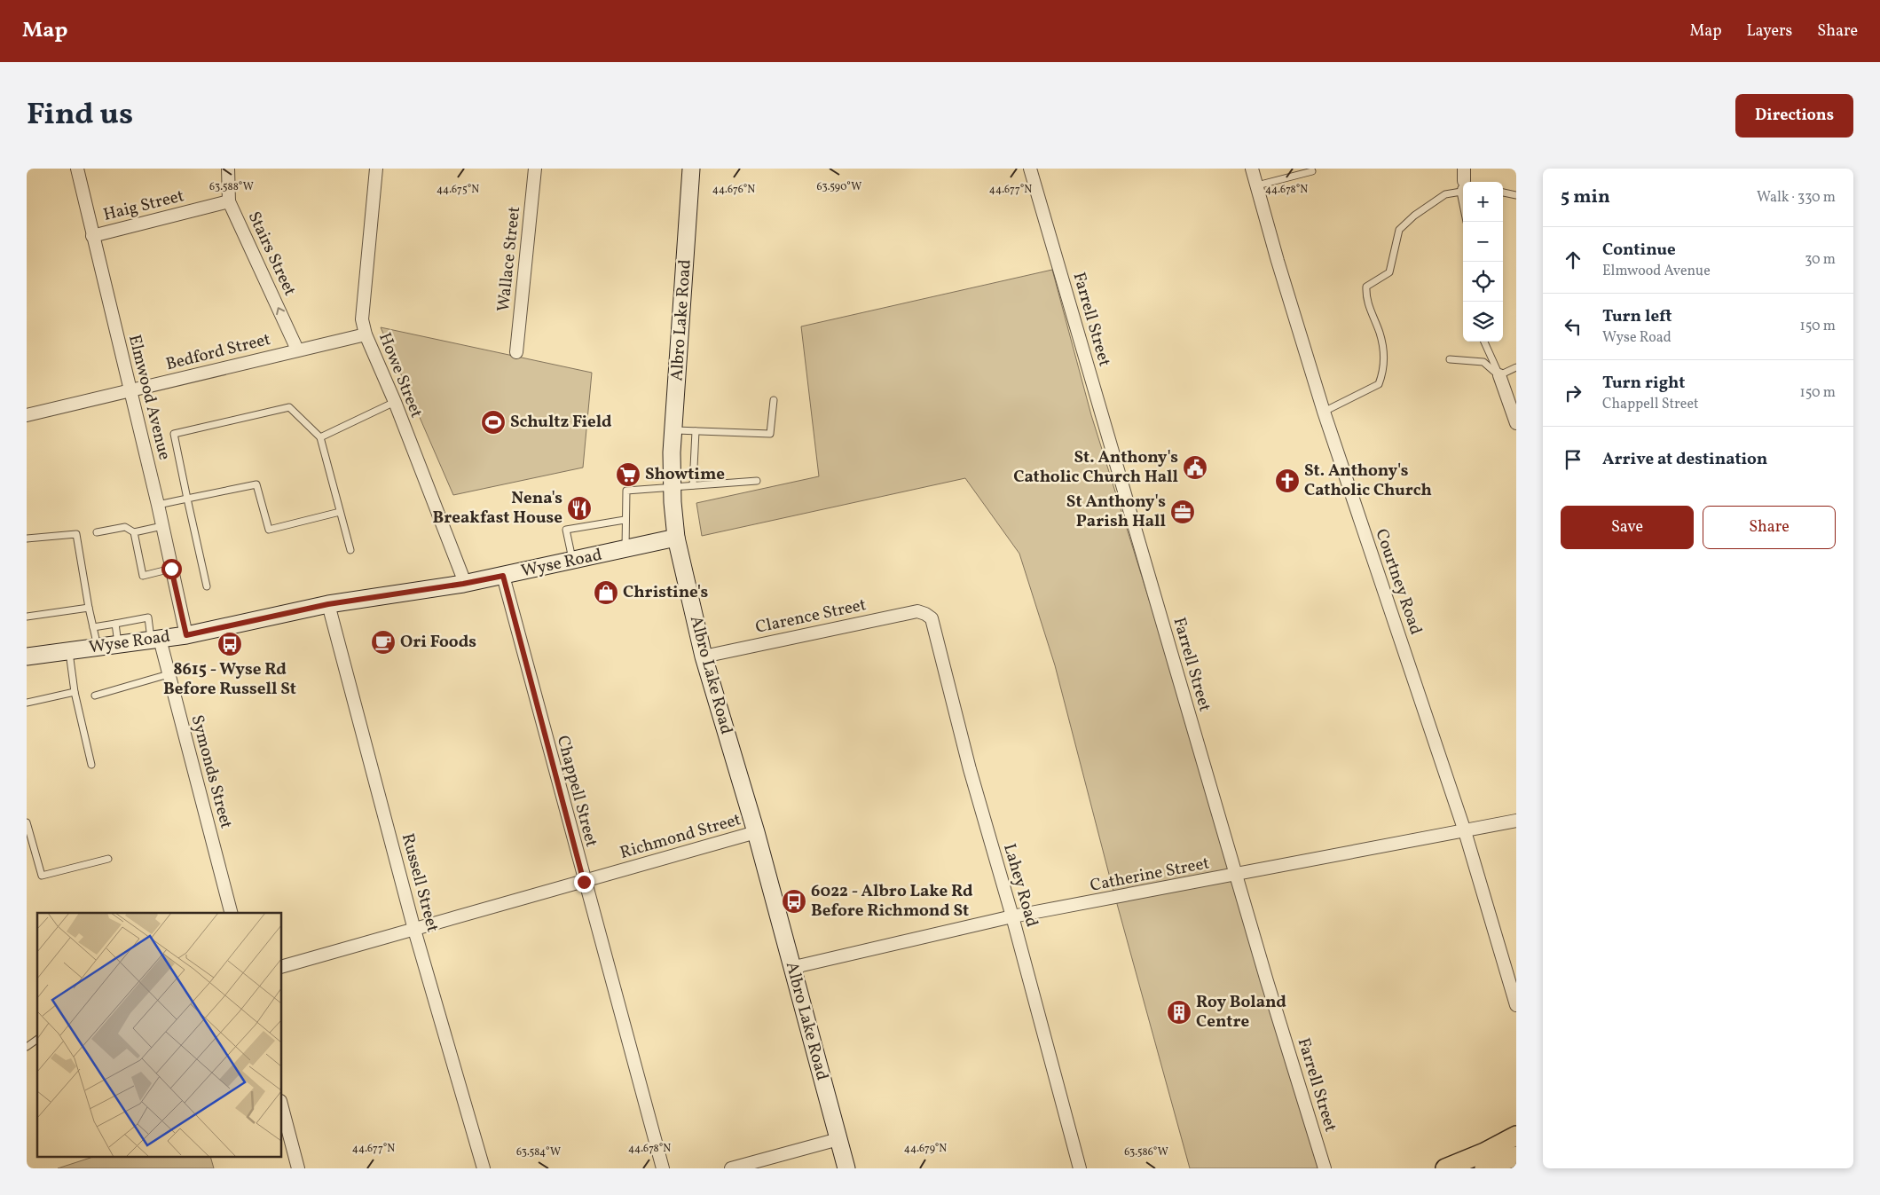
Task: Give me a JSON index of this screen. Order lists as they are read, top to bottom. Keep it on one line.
{"streets":{"main road":["Albro Lake Road","Wyse Road"],"street":["Haig Street","Stairs Street","Wallace Street","Farrell Street","Bedford Street","Howe Street","Elmwood Avenue","Courtney Road","Clarence Street","Symonds Street","Chappell Street","Richmond Street","Catherine Street","Russell Street","Lahey Road"]},"crossings":[["Haig Street","Stairs Street"],["Haig Street","Elmwood Avenue"],["Stairs Street","Bedford Street"],["Farrell Street","Catherine Street"],["Albro Lake Road","Wyse Road"],["Albro Lake Road","Clarence Street"],["Albro Lake Road","Richmond Street"],["Albro Lake Road","Catherine Street"],["Bedford Street","Howe Street"],["Bedford Street","Elmwood Avenue"],["Howe Street","Wyse Road"],["Elmwood Avenue","Wyse Road"],["Wyse Road","Symonds Street"],["Wyse Road","Chappell Street"],["Wyse Road","Russell Street"],["Courtney Road","Catherine Street"],["Clarence Street","Lahey Road"],["Chappell Street","Richmond Street"],["Richmond Street","Russell Street"],["Catherine Street","Lahey Road"]],"one_way":["Stairs Street"],"places":{"sports":["Schultz Field"],"public building":["St. Anthony's Catholic Church Hall"],"supermarket":["Showtime"],"church":["St. Anthony's Catholic Church"],"restaurant":["Nena's Breakfast House"],"office":["St Anthony's Parish Hall"],"shop":["Christine's"],"cafe":["Ori Foods"],"bus stop":["8615 - Wyse Rd Before Russell St","6022 - Albro Lake Rd Before Richmond St"],"building":["Roy Boland Centre"]},"page":{"header":"Map","nav":["Map","Layers","Share"],"title":"Find us","buttons":["Directions",["Save","Share"]],"heading":["5 min","Walk · 330 m"],"map_buttons":["+","−"],"list":[["Continue","Elmwood Avenue","30 m"],["Turn left","Wyse Road","150 m"],["Turn right","Chappell Street","150 m"],"Arrive at destination"]},"coordinates":["63.588°W","63.590°W","44.676°N","44.677°N","44.675°N","44.678°N","44.679°N","63.584°W","63.586°W"]}
